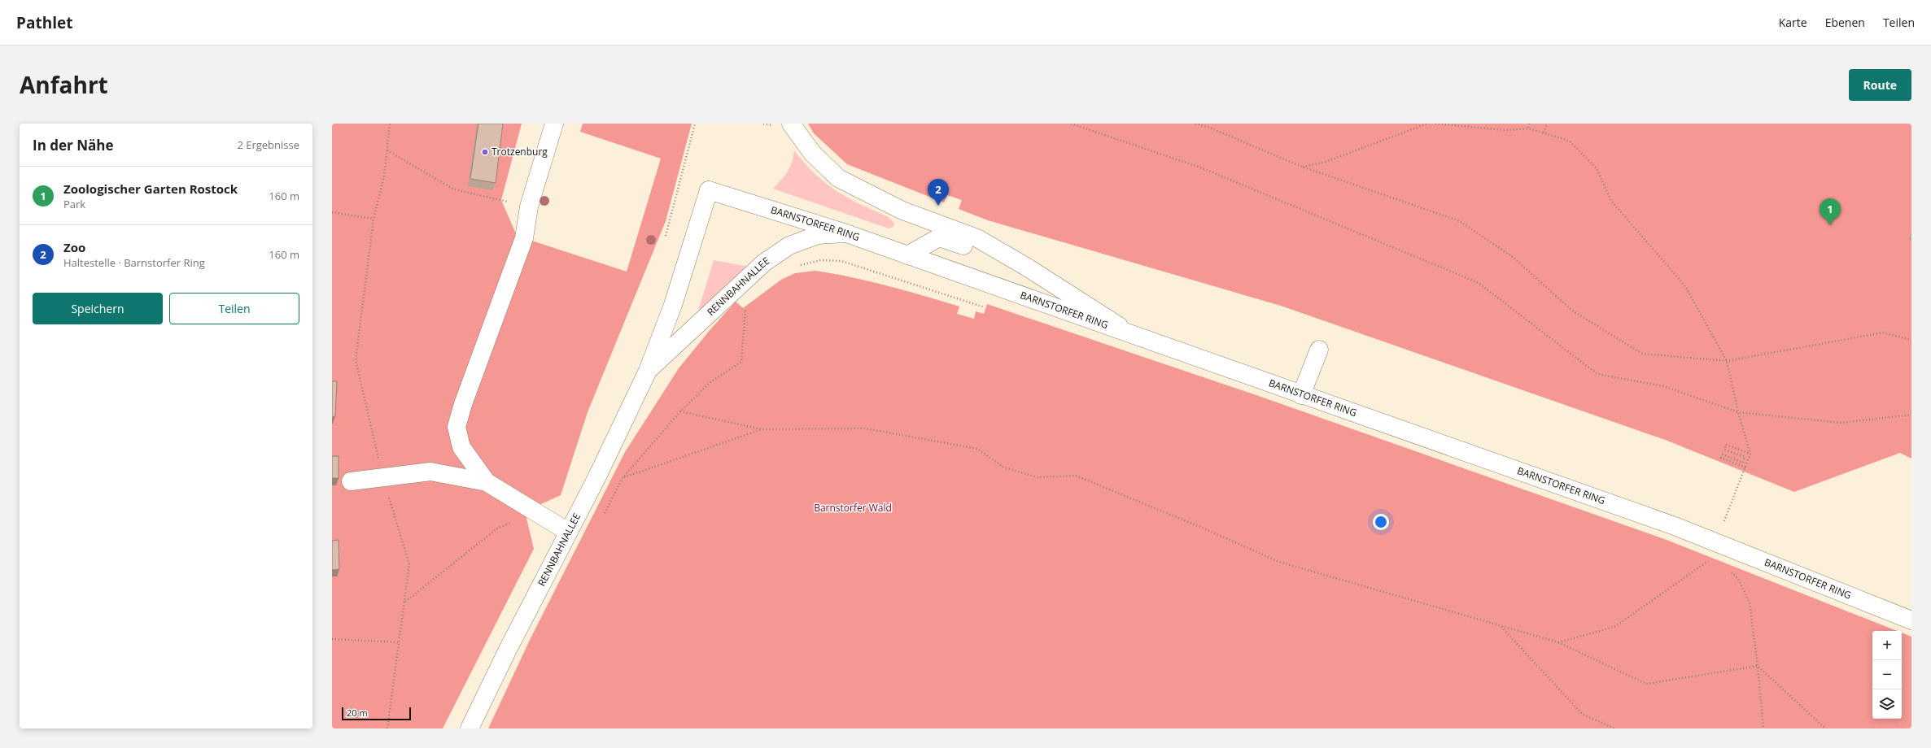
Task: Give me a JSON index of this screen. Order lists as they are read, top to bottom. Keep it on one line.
{"streets":{"main road":["BARNSTORFER RING","RENNBAHNALLEE"]},"crossings":[["BARNSTORFER RING","RENNBAHNALLEE"]],"parks":["Barnstorfer Wald"],"places":["Trotzenburg"],"scale_bar":"20 m","page":{"header":"Pathlet","nav":["Karte","Ebenen","Teilen"],"title":"Anfahrt","buttons":["Route",["Speichern","Teilen"]],"heading":["In der Nähe","2 Ergebnisse"],"list":[{"mark":"1","name":"Zoologischer Garten Rostock","note":"Park","value":"160 m"},{"mark":"2","name":"Zoo","note":"Haltestelle · Barnstorfer Ring","value":"160 m"}],"pins":["2","1"],"map_buttons":["+","−"],"scale":"20 m"}}
